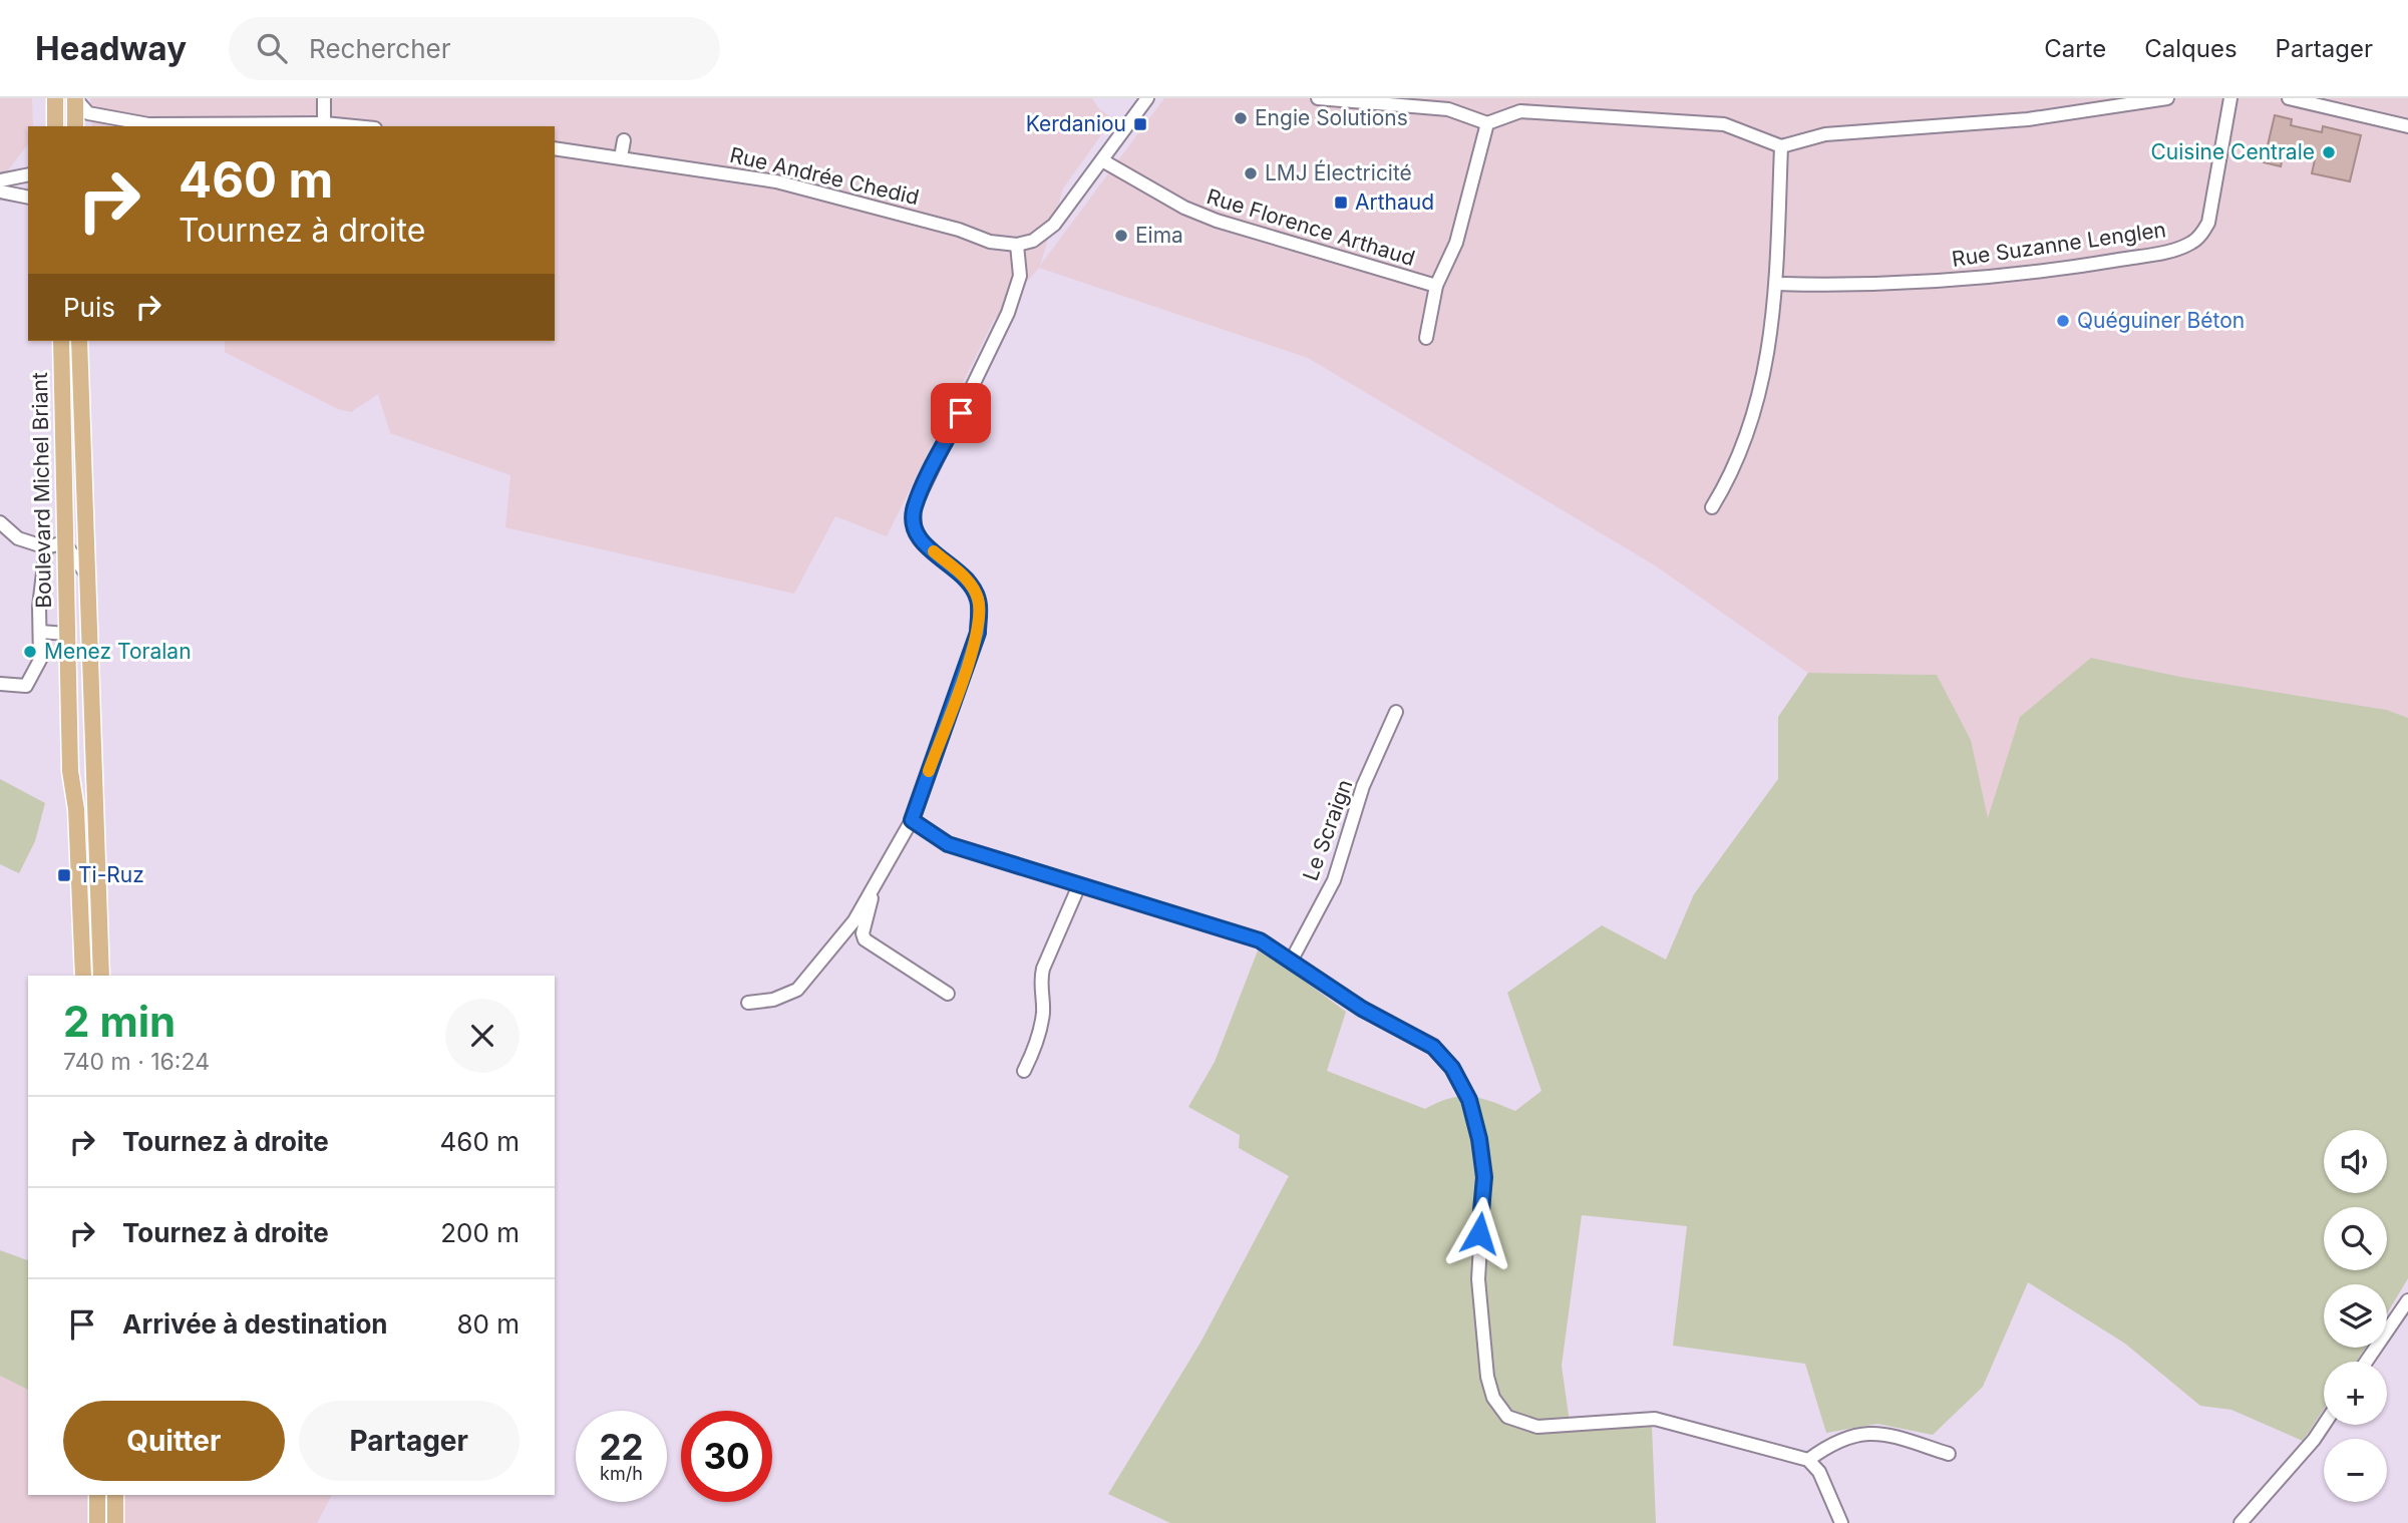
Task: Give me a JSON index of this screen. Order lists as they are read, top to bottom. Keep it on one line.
{"streets":{"main road":["Boulevard Michel Briant"],"street":["Rue Andrée Chedid","Rue Florence Arthaud","Rue Suzanne Lenglen","Le Scraign"]},"places":{"other":["Engie Solutions","Cuisine Centrale","LMJ Électricité","Eima","Quéguiner Béton","Menez Toralan"],"transit":["Kerdaniou","Arthaud","Ti-Ruz"]},"page":{"header":"Headway","search":"Rechercher","nav":["Carte","Calques","Partager"],"turn":["460 m","Tournez à droite"],"then":"Puis","heading":["2 min","740 m · 16:24"],"list":[{"name":"Tournez à droite","value":"460 m"},{"name":"Tournez à droite","value":"200 m"},{"name":"Arrivée à destination","value":"80 m"}],"map_buttons":["+","−"],"buttons":["Quitter","Partager"],"speed":"22 km/h","limit":"30"}}
